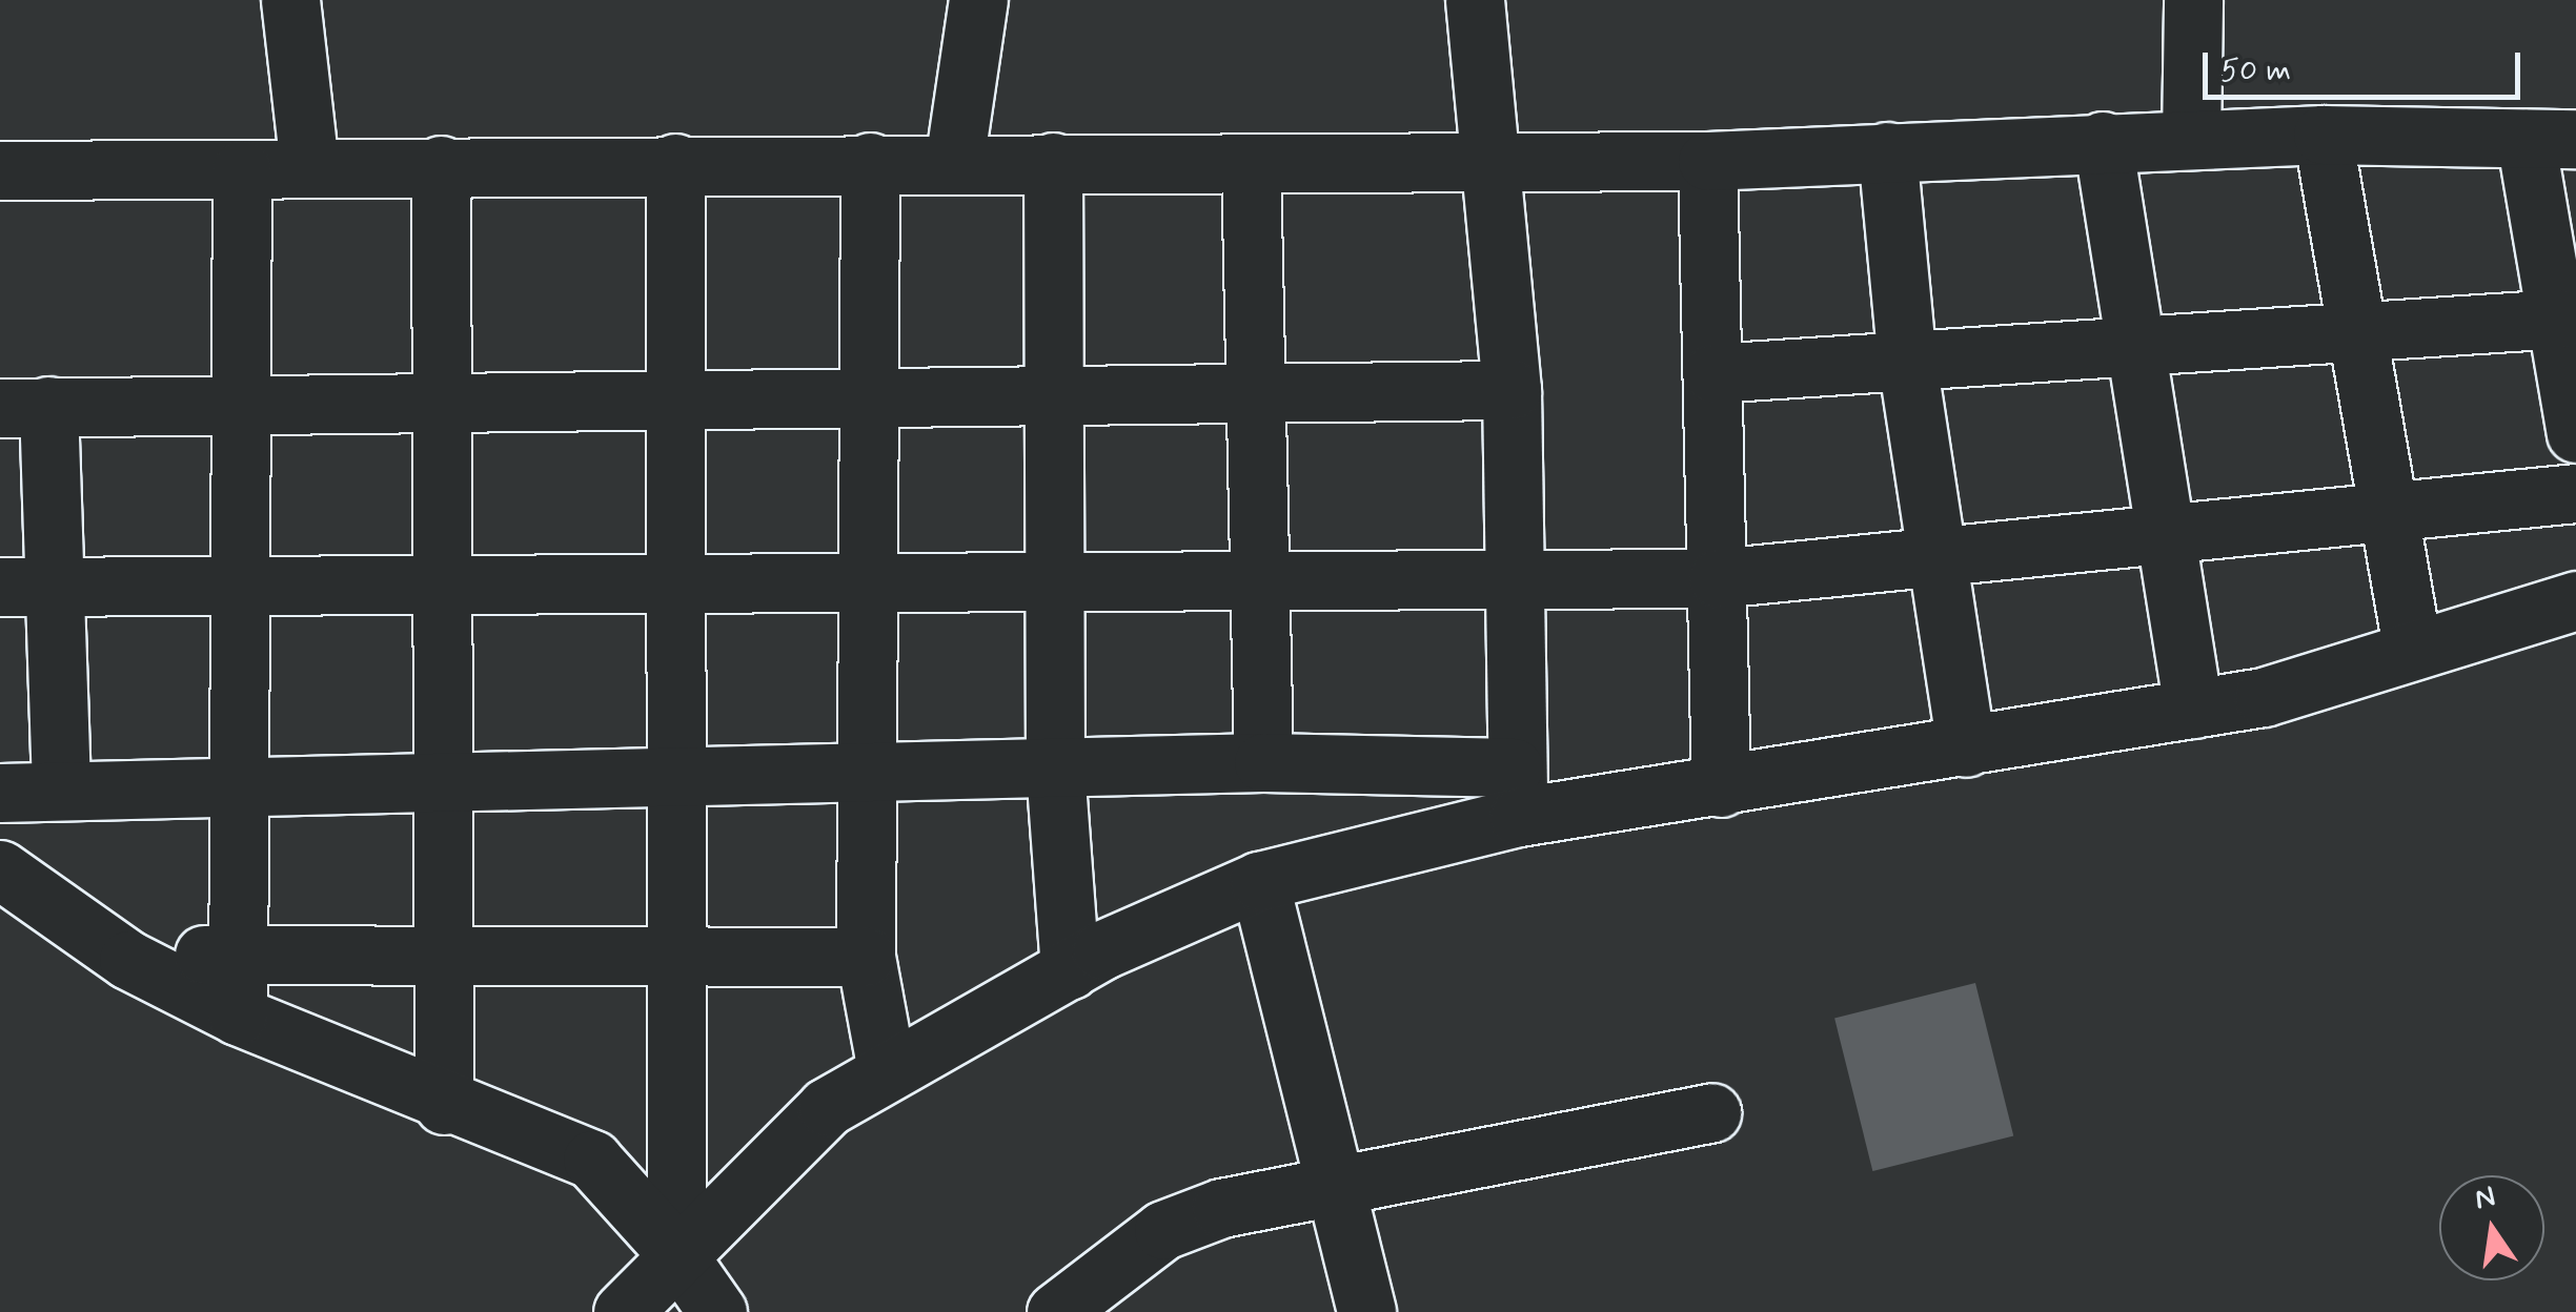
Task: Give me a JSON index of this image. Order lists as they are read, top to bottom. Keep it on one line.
{"scale_bar":"50 m","north":"top"}
